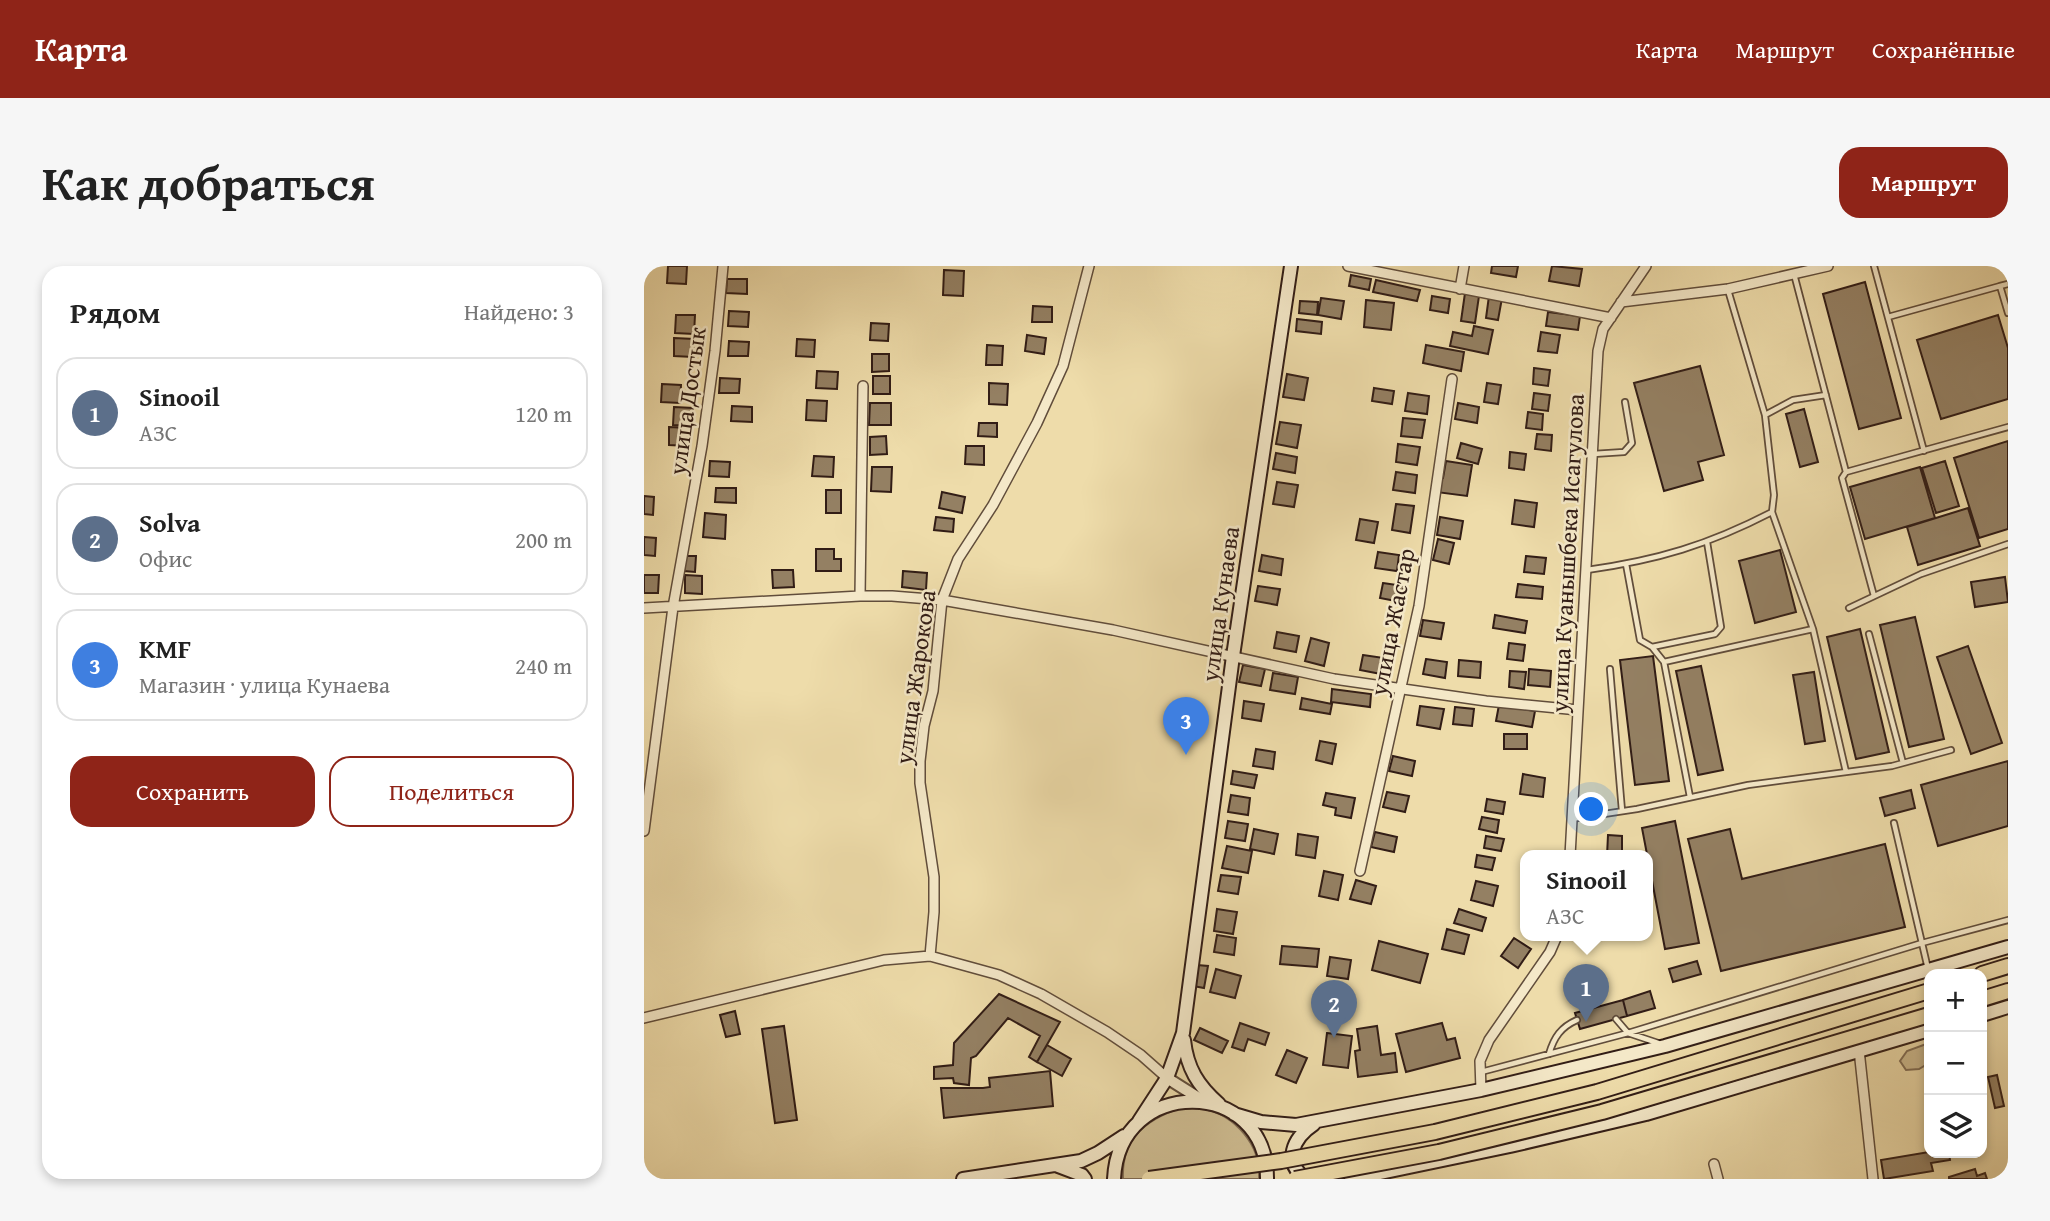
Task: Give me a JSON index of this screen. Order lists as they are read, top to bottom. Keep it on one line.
{"streets":{"main road":["улица Кунаева"],"street":["улица Достык","улица Куанышбека Исагулова","улица Жастар","улица Жарокова"]},"page":{"header":"Карта","nav":["Карта","Маршрут","Сохранённые"],"title":"Как добраться","buttons":["Маршрут",["Сохранить","Поделиться"]],"heading":["Рядом","Найдено: 3"],"list":[{"mark":"1","name":"Sinooil","note":"АЗС","value":"120 m"},{"mark":"2","name":"Solva","note":"Офис","value":"200 m"},{"mark":"3","name":"KMF","note":"Магазин · улица Кунаева","value":"240 m"}],"pins":["3","1","2"],"popup":["Sinooil","АЗС"],"map_buttons":["+","−"]}}
